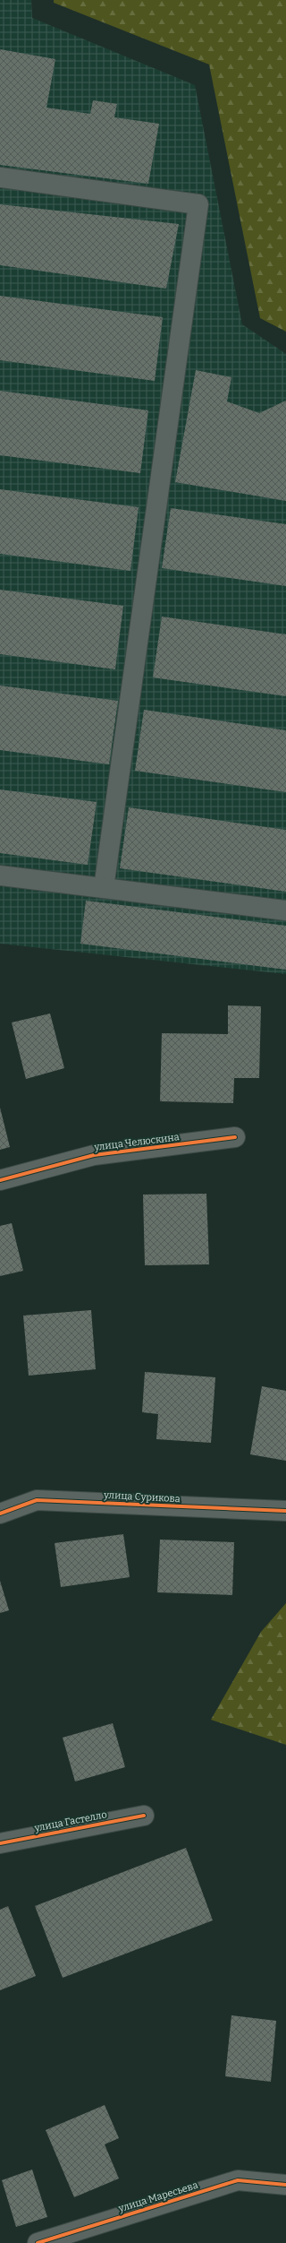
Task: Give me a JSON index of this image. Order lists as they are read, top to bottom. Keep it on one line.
{"streets":{"street":["улица Челюскина","улица Сурикова","улица Гастелло","улица Маресьева"]}}
